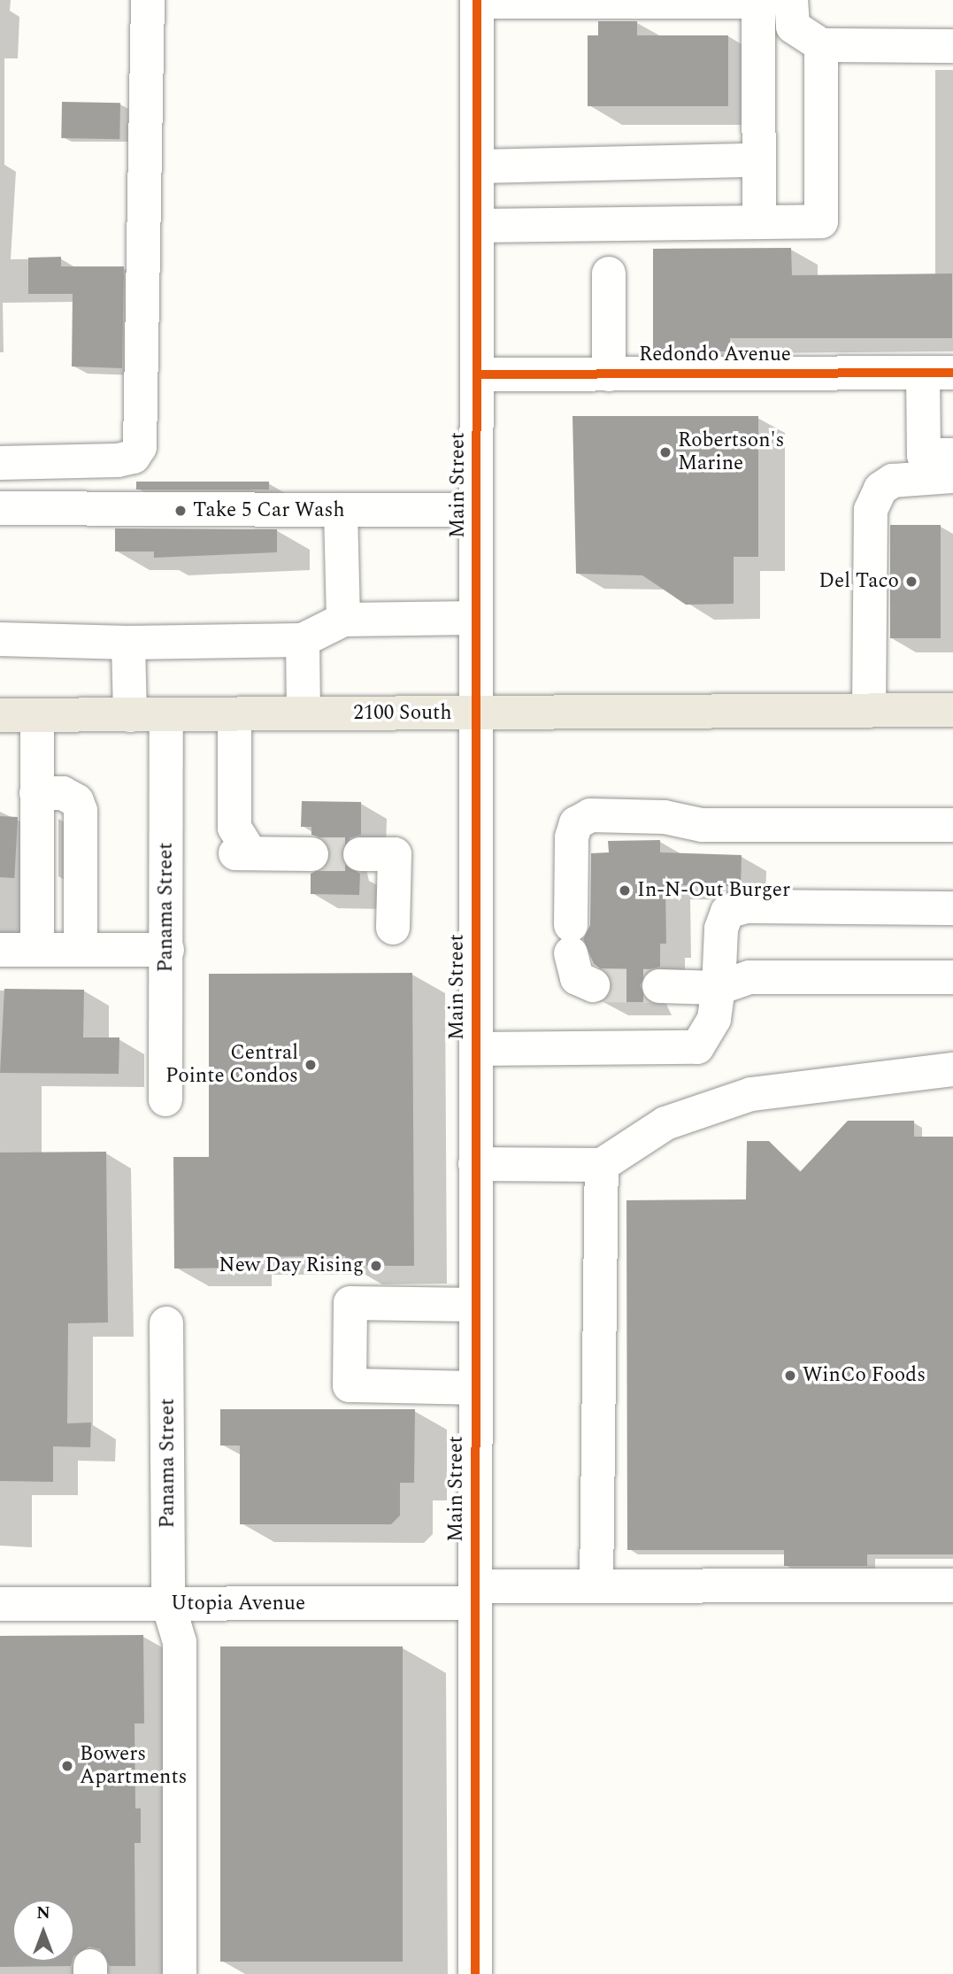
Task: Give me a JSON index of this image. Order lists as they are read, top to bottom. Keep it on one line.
{"streets":{"main road":["2100 South"],"street":["Redondo Avenue","Main Street","Panama Street","Utopia Avenue"]},"crossings":[["Redondo Avenue","Main Street"],["Main Street","2100 South"],["Main Street","Utopia Avenue"],["2100 South","Panama Street"],["Panama Street","Utopia Avenue"]],"places":["Robertson's Marine","Take 5 Car Wash","Del Taco","In-N-Out Burger","Central Pointe Condos","New Day Rising","WinCo Foods","Bowers Apartments"],"north":"top"}
